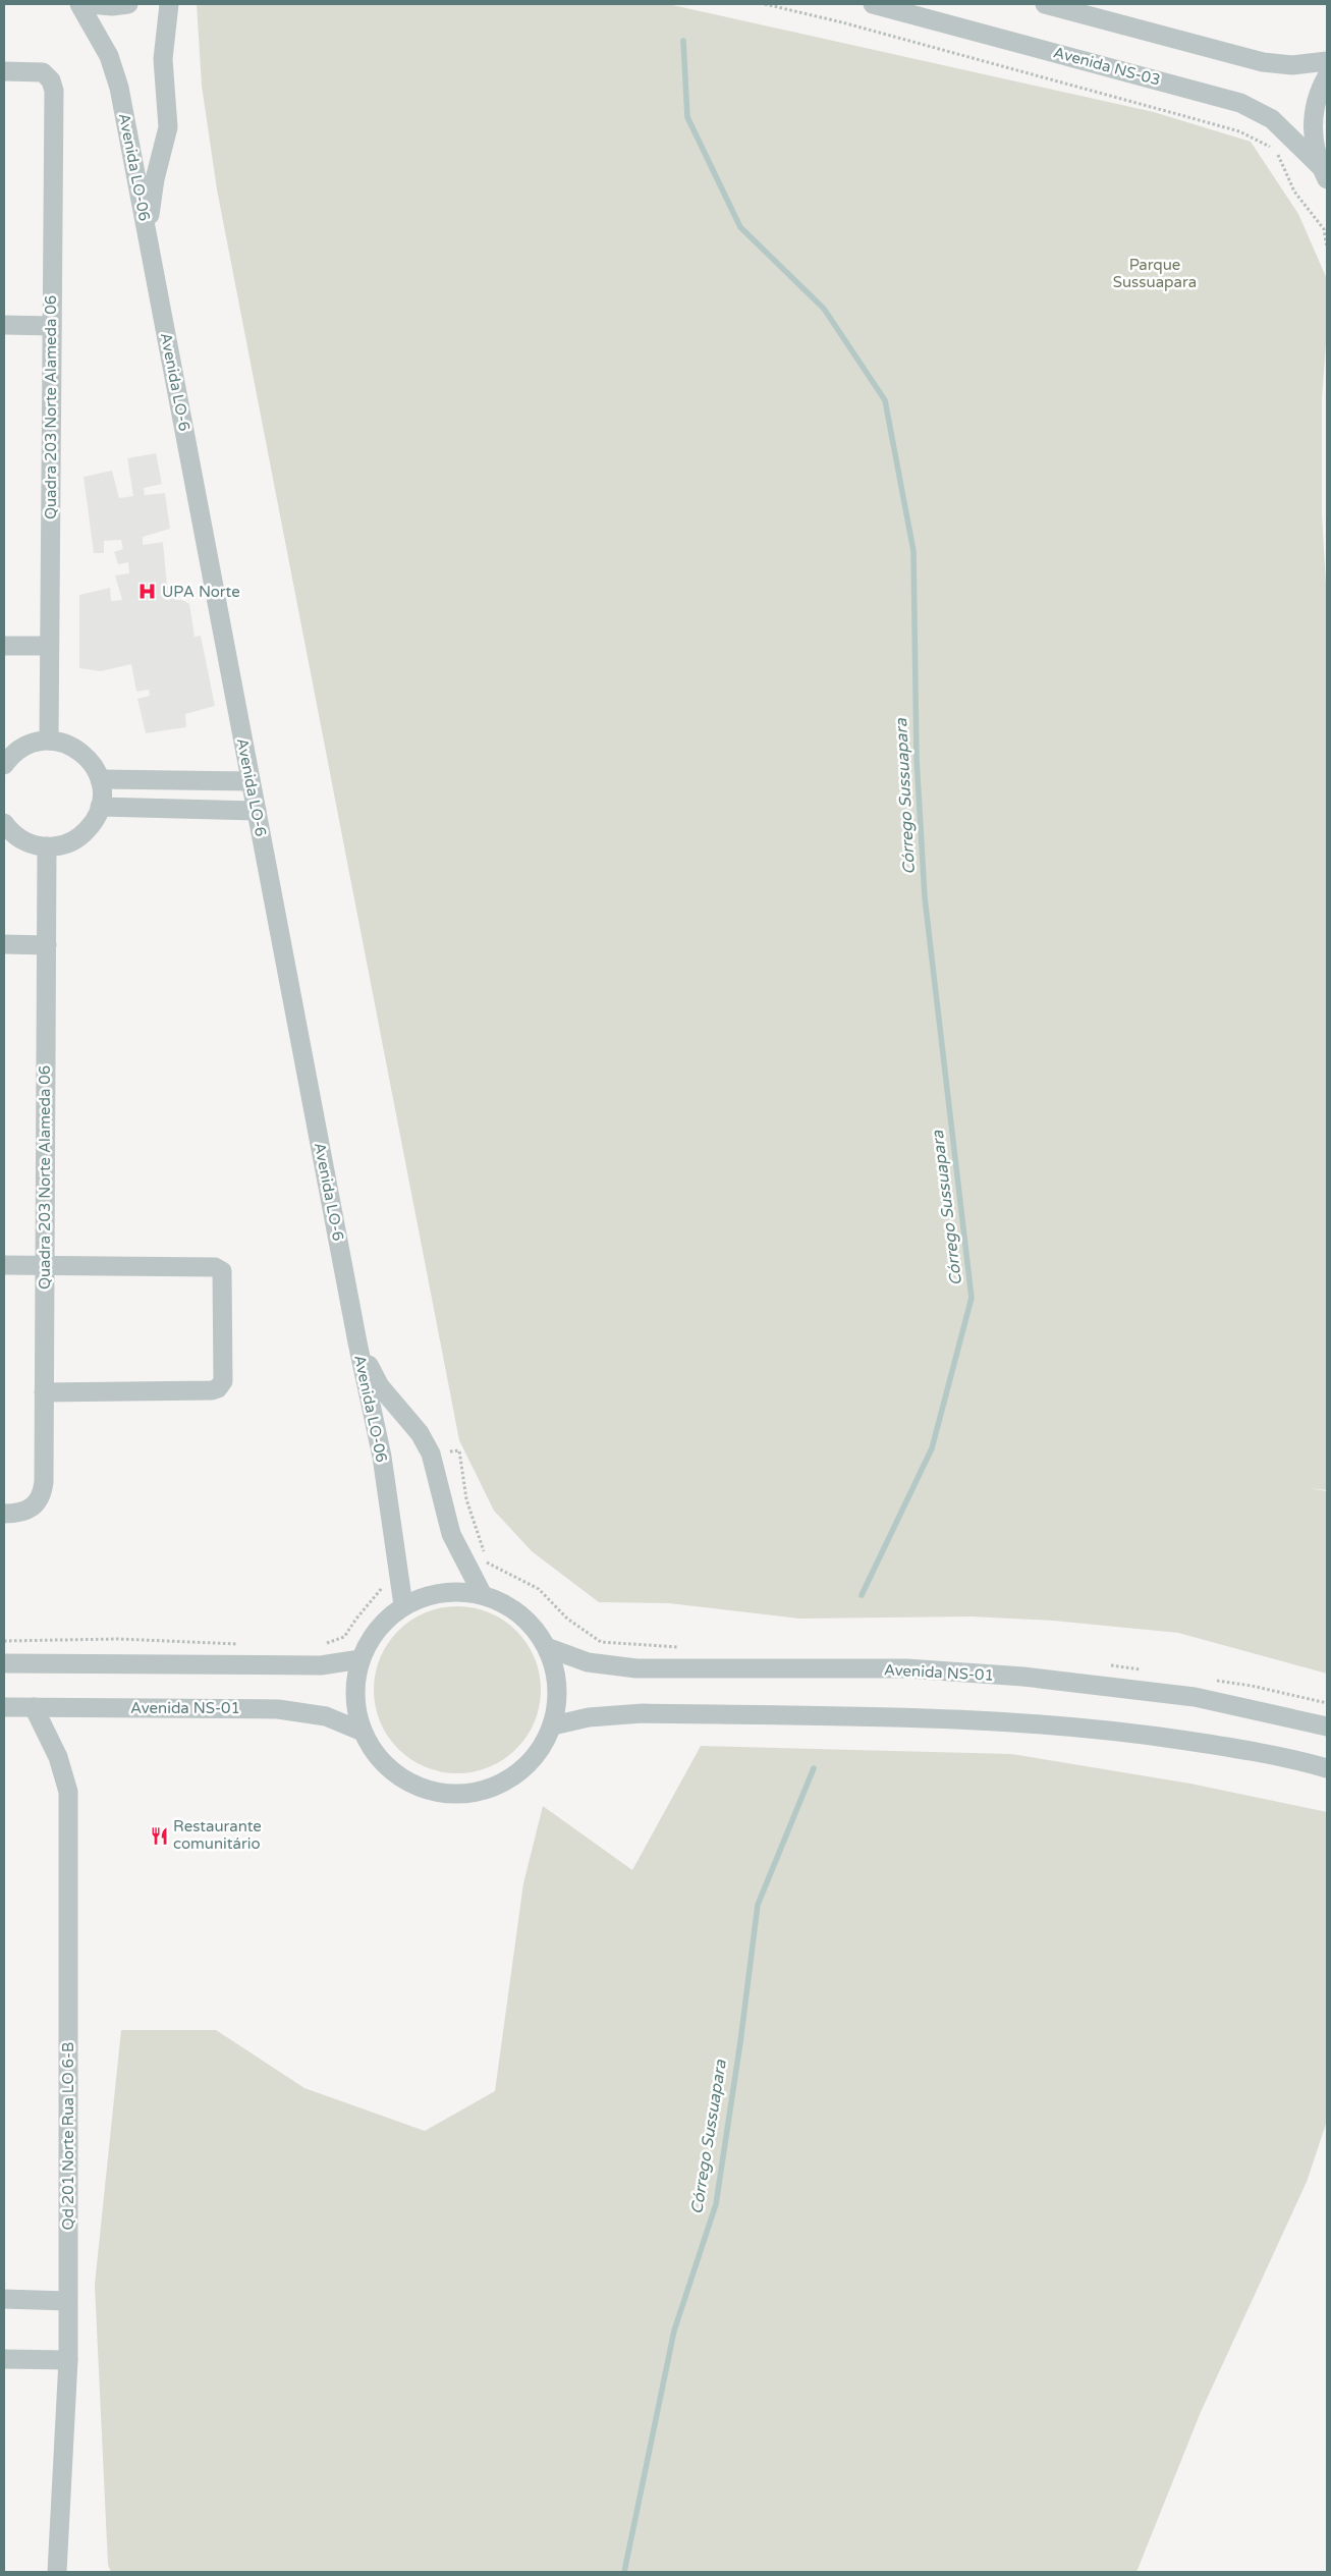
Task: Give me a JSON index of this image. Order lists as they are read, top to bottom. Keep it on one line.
{"streets":{"street":["Avenida NS-03","Avenida LO-06","Avenida LO-6","Quadra 203 Norte Alameda 06","Avenida NS-01","Qd 201 Norte Rua LO 6-B"]},"crossings":[["Avenida LO-06","Avenida LO-6"],["Avenida NS-01","Qd 201 Norte Rua LO 6-B"]],"water":["Córrego Sussuapara"],"parks":["Parque Sussuapara"],"places":{"hospital":["UPA Norte"],"restaurant":["Restaurante comunitário"]}}
